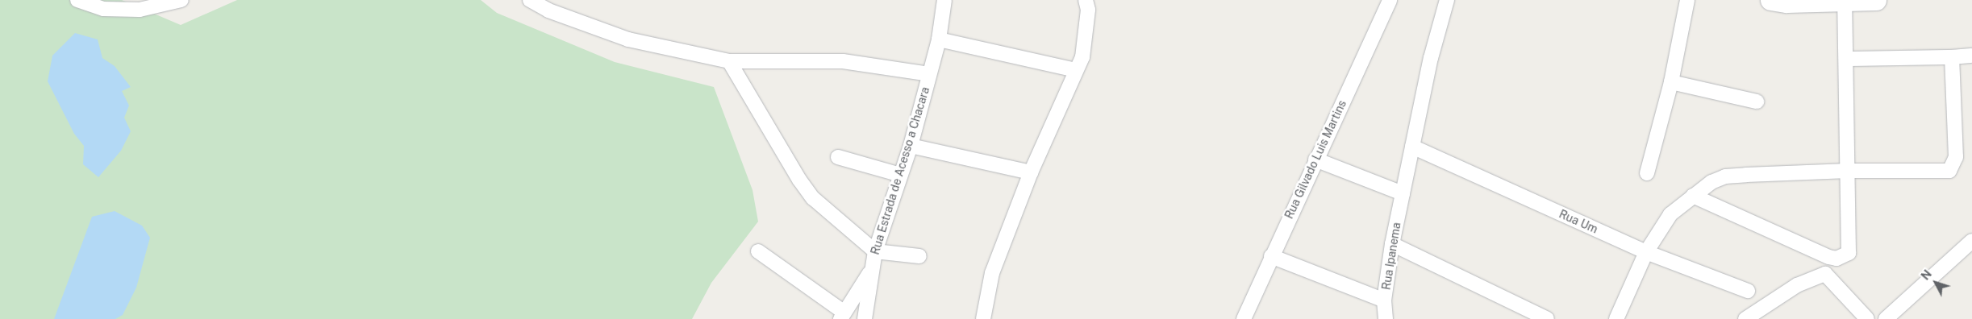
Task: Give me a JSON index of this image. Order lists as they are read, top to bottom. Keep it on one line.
{"streets":{"street":["Rua Gilvado Luis Martins","Rua Estrada de Acesso a Chacara","Rua Um","Rua Ipanema"]},"north":"top left"}
